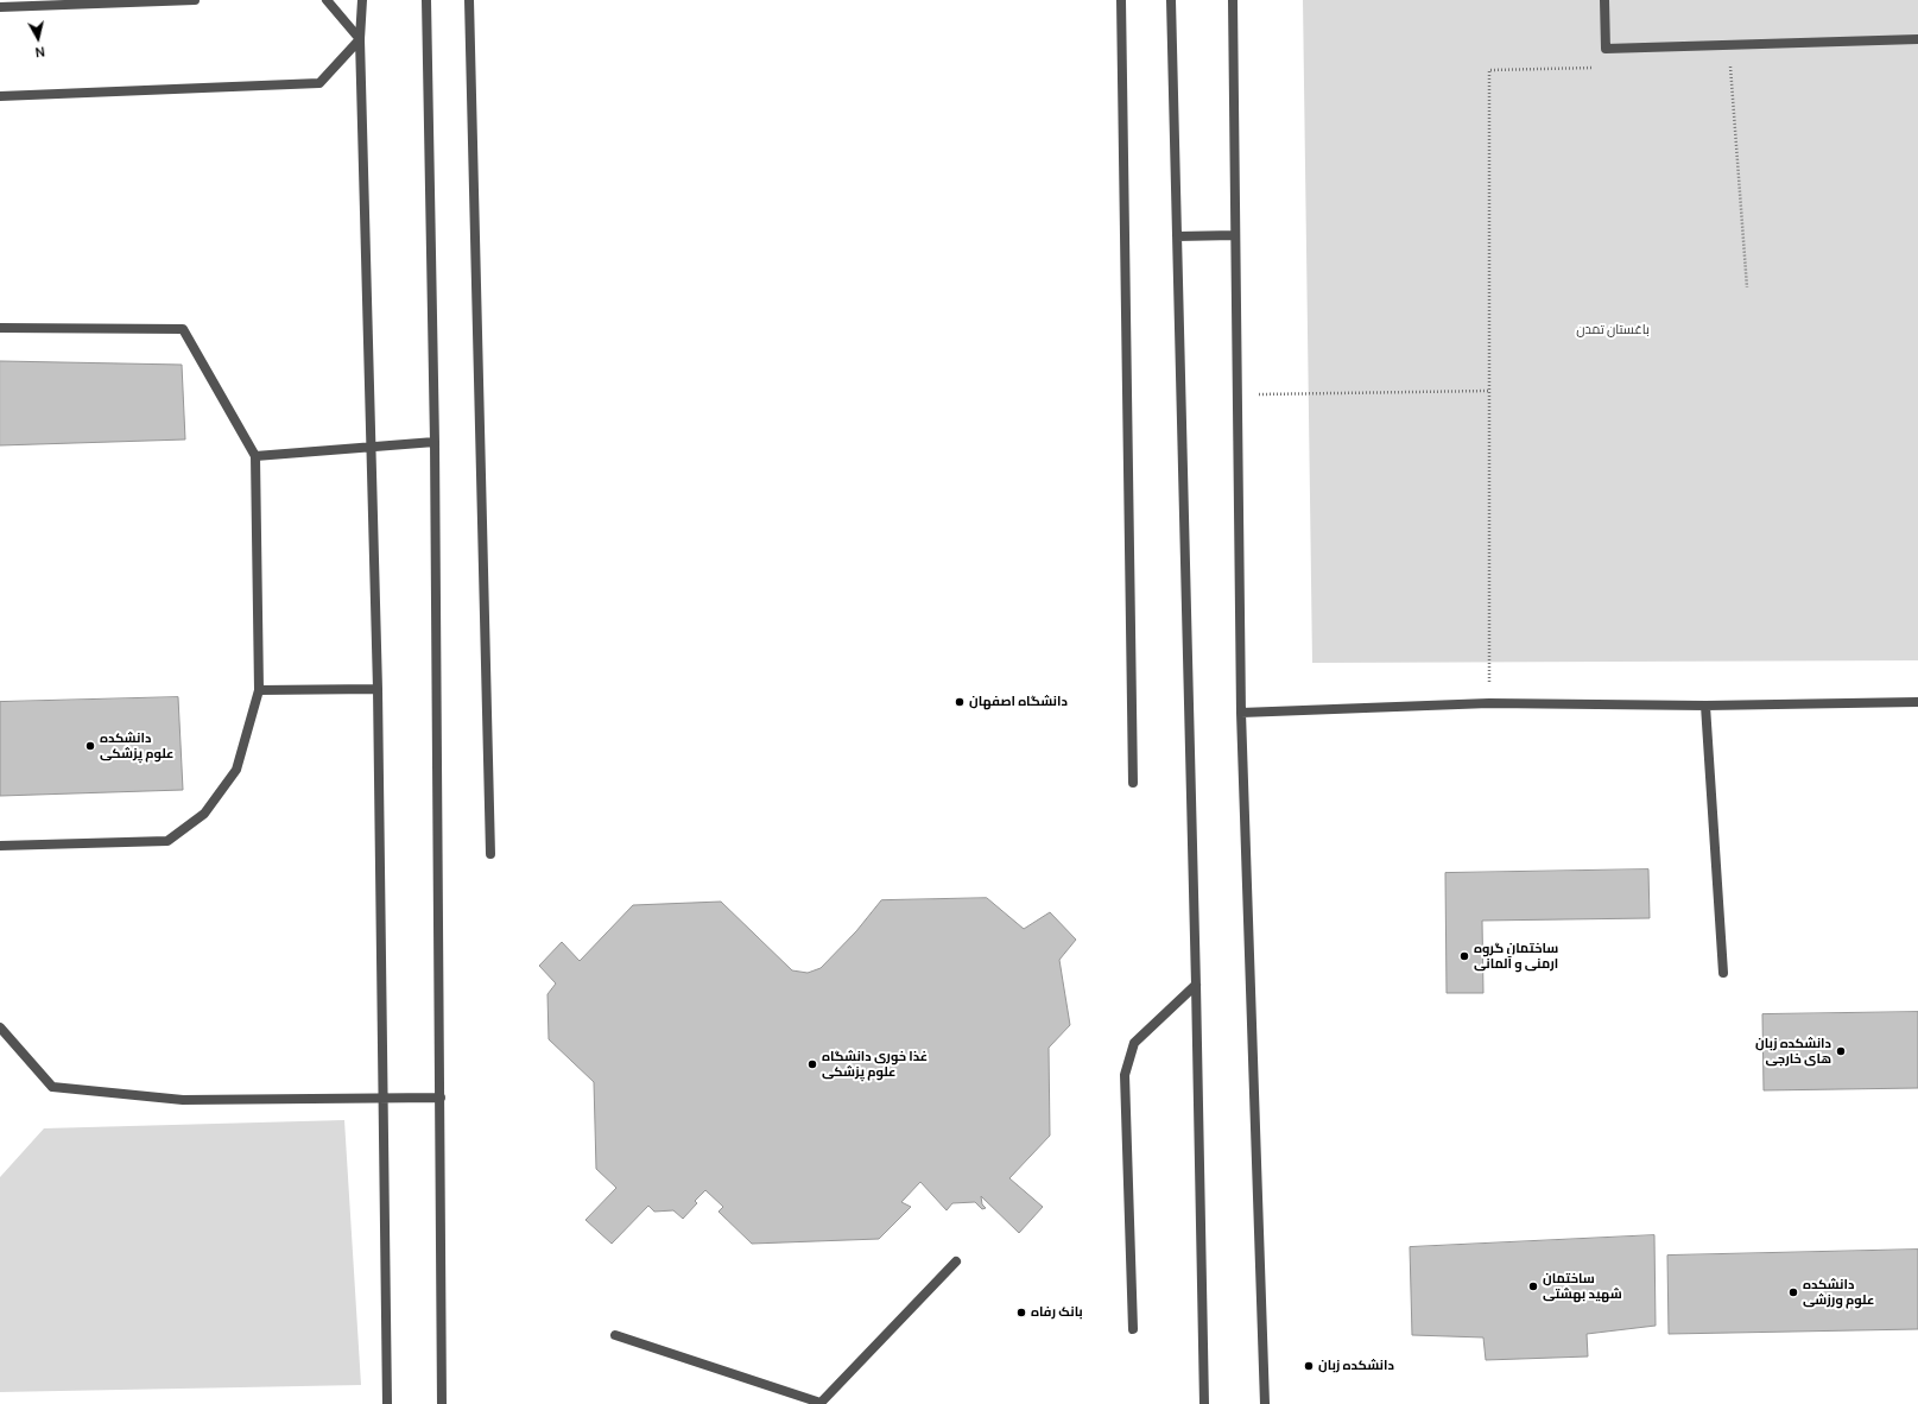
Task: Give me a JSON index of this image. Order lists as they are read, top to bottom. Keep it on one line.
{"parks":["باغستان تمدن"],"places":["دانشگاه اصفهان","دانشکده علوم پزشکی","ساختمان گروه ارمنی و آلمانی","دانشکده زبان های خارجی","غذا خوری دانشگاه علوم پزشکی","ساختمان شهید بهشتی","دانشکده علوم ورزشی","بانک رفاه","دانشکده زبان"],"north":"bottom"}
